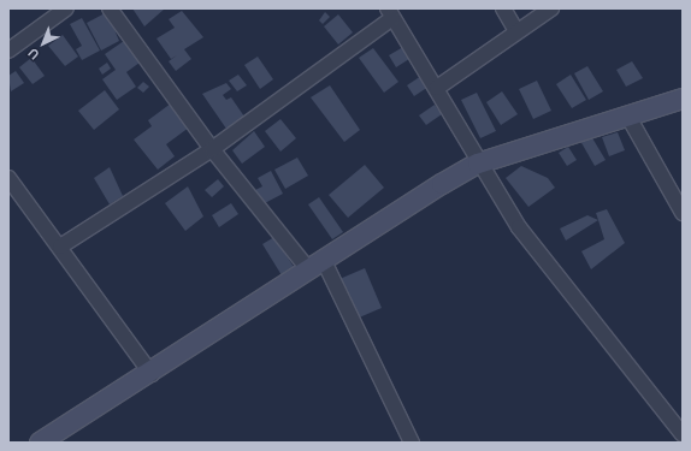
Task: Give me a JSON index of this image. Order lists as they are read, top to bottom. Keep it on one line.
{"north":"bottom left"}
